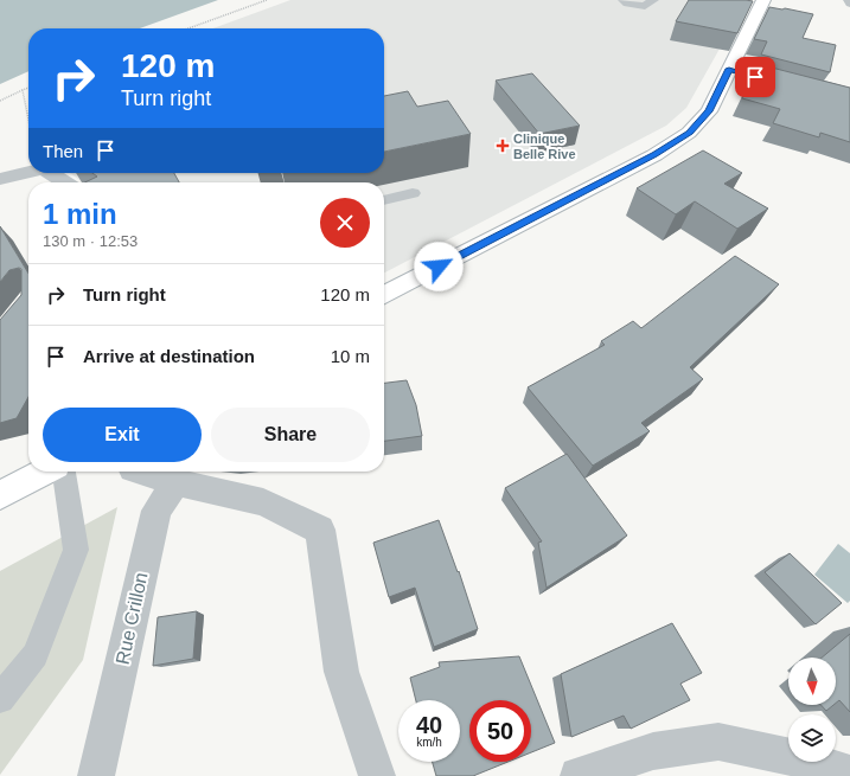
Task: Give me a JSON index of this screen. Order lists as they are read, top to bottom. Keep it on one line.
{"streets":{"street":["Rue Crillon"]},"places":{"health":["Clinique Belle Rive"]},"north":"bottom","page":{"turn":["120 m","Turn right"],"then":"Then","heading":["1 min","130 m · 12:53"],"list":[{"name":"Turn right","value":"120 m"},{"name":"Arrive at destination","value":"10 m"}],"buttons":["Exit","Share"],"speed":"40 km/h","limit":"50"}}
